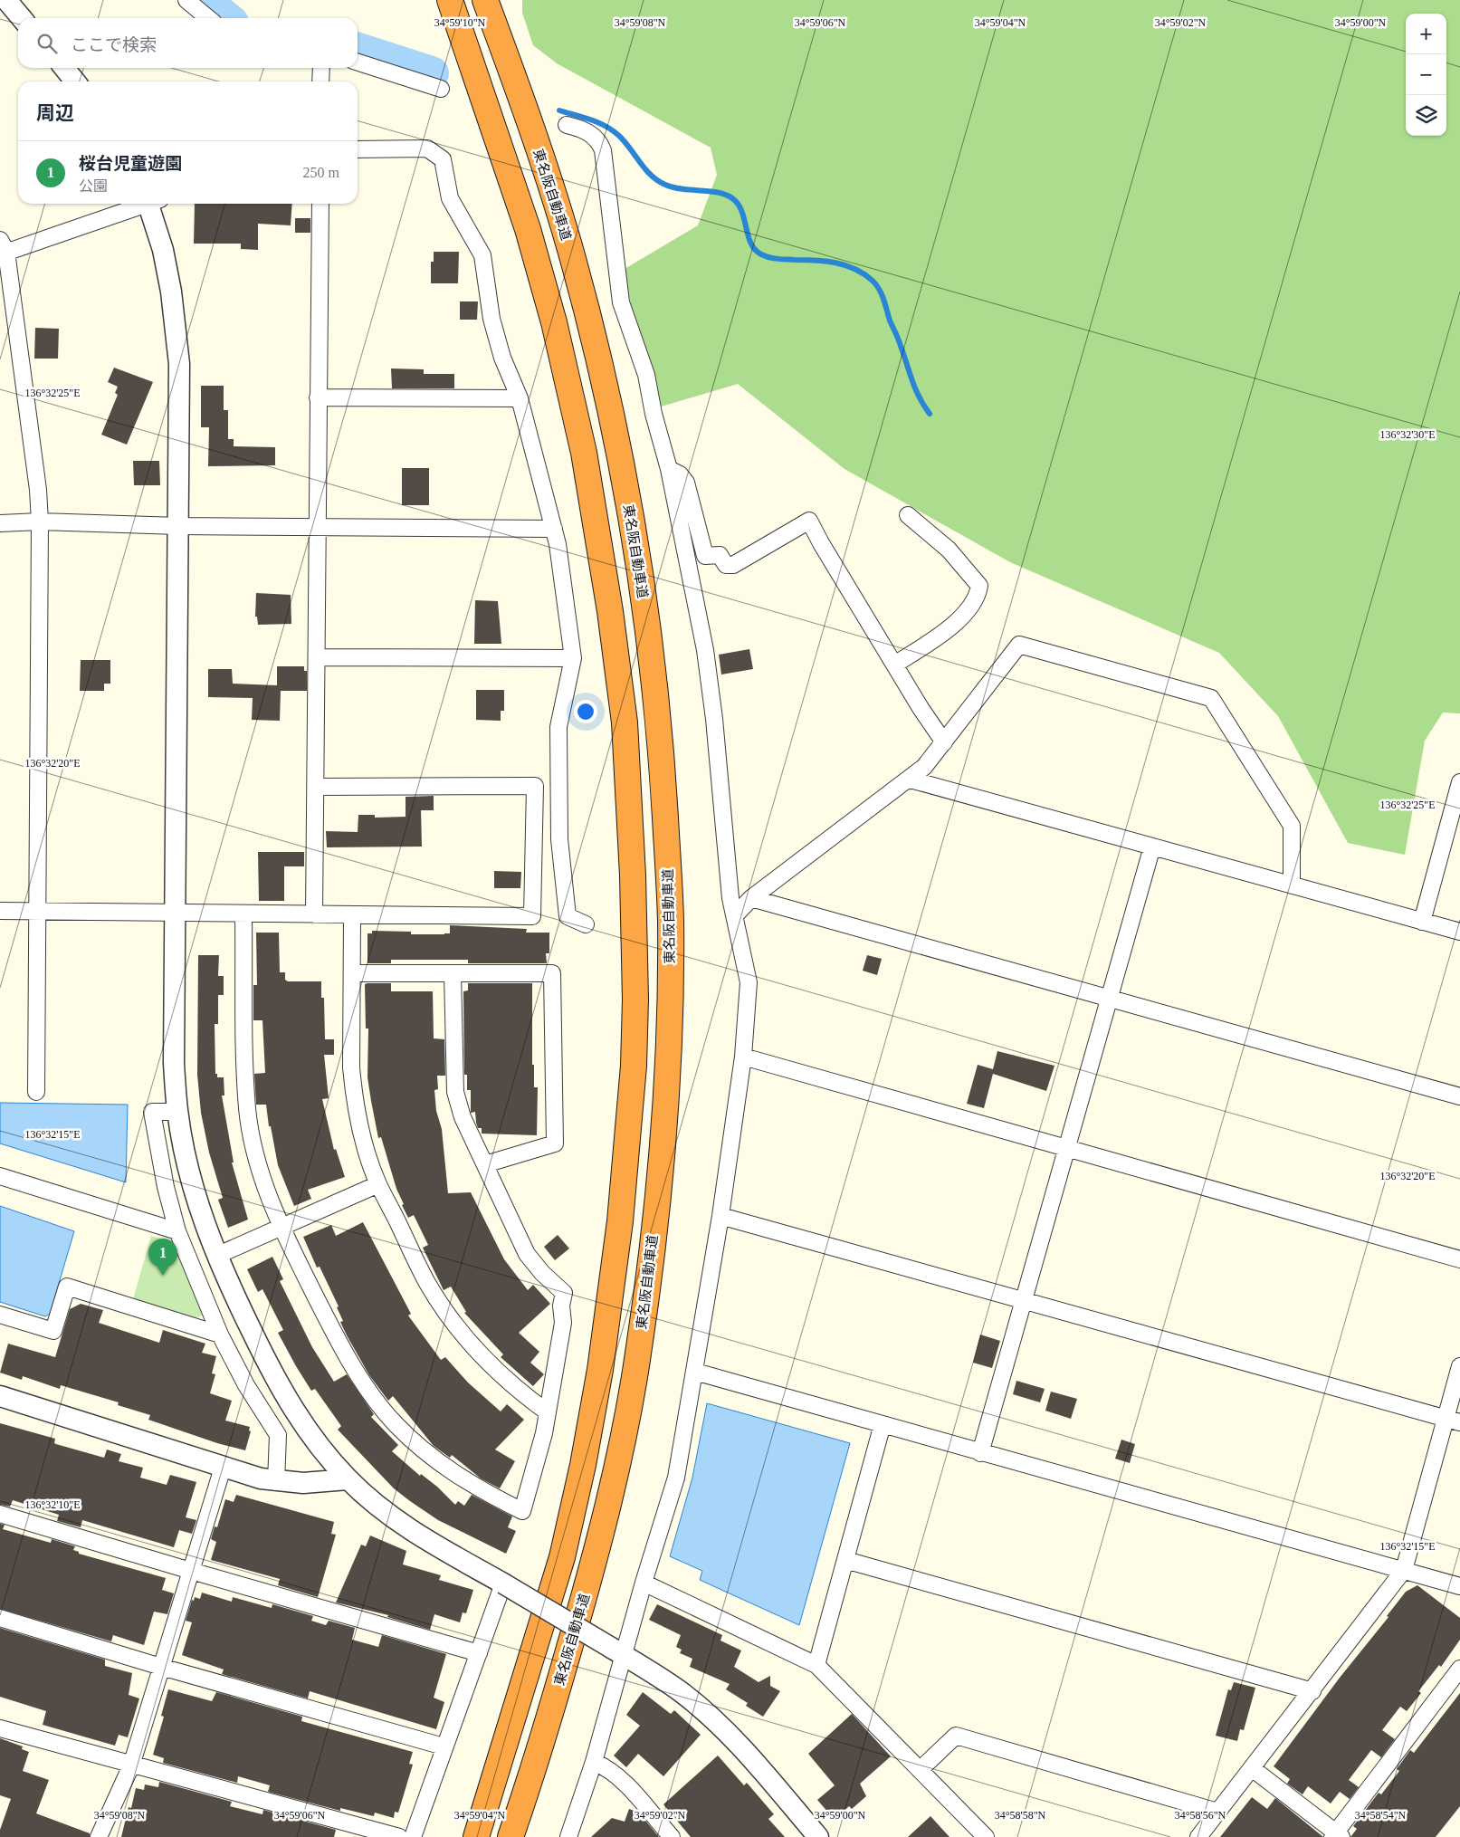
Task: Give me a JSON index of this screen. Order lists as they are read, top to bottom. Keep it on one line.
{"streets":{"highway":["東名阪自動車道"]},"page":{"map_buttons":["+","−"],"search":"ここで検索","heading":"周辺","list":[{"mark":"1","name":"桜台児童遊園","note":"公園","value":"250 m"}],"pins":"1"},"coordinates":["34°59'10\"N","34°59'08\"N","34°59'06\"N","34°59'04\"N","34°59'02\"N","34°59'00\"N","136°32'25\"E","136°32'30\"E","136°32'20\"E","136°32'15\"E","136°32'10\"E","34°58'58\"N","34°58'56\"N","34°58'54\"N"]}
